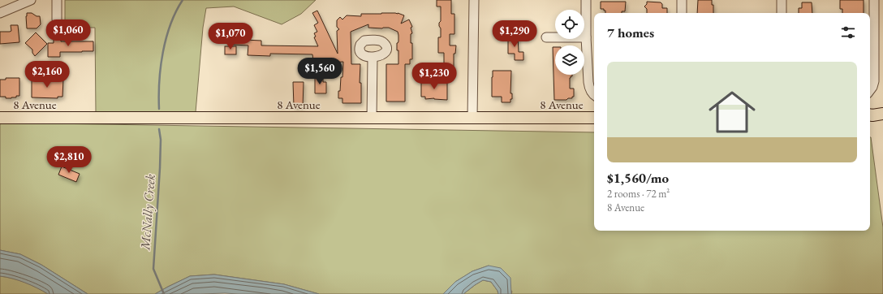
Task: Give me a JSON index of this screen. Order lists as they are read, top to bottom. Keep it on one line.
{"streets":{"main road":["8 Avenue"]},"water":["McNally Creek"],"page":{"heading":"7 homes","price":["$1,060","$1,290","$1,070","$1,560","$2,160","$1,230","$2,810"],"list":[{"name":"$1,560/mo","note":"2 rooms · 72 m² · 8 Avenue"}]}}
